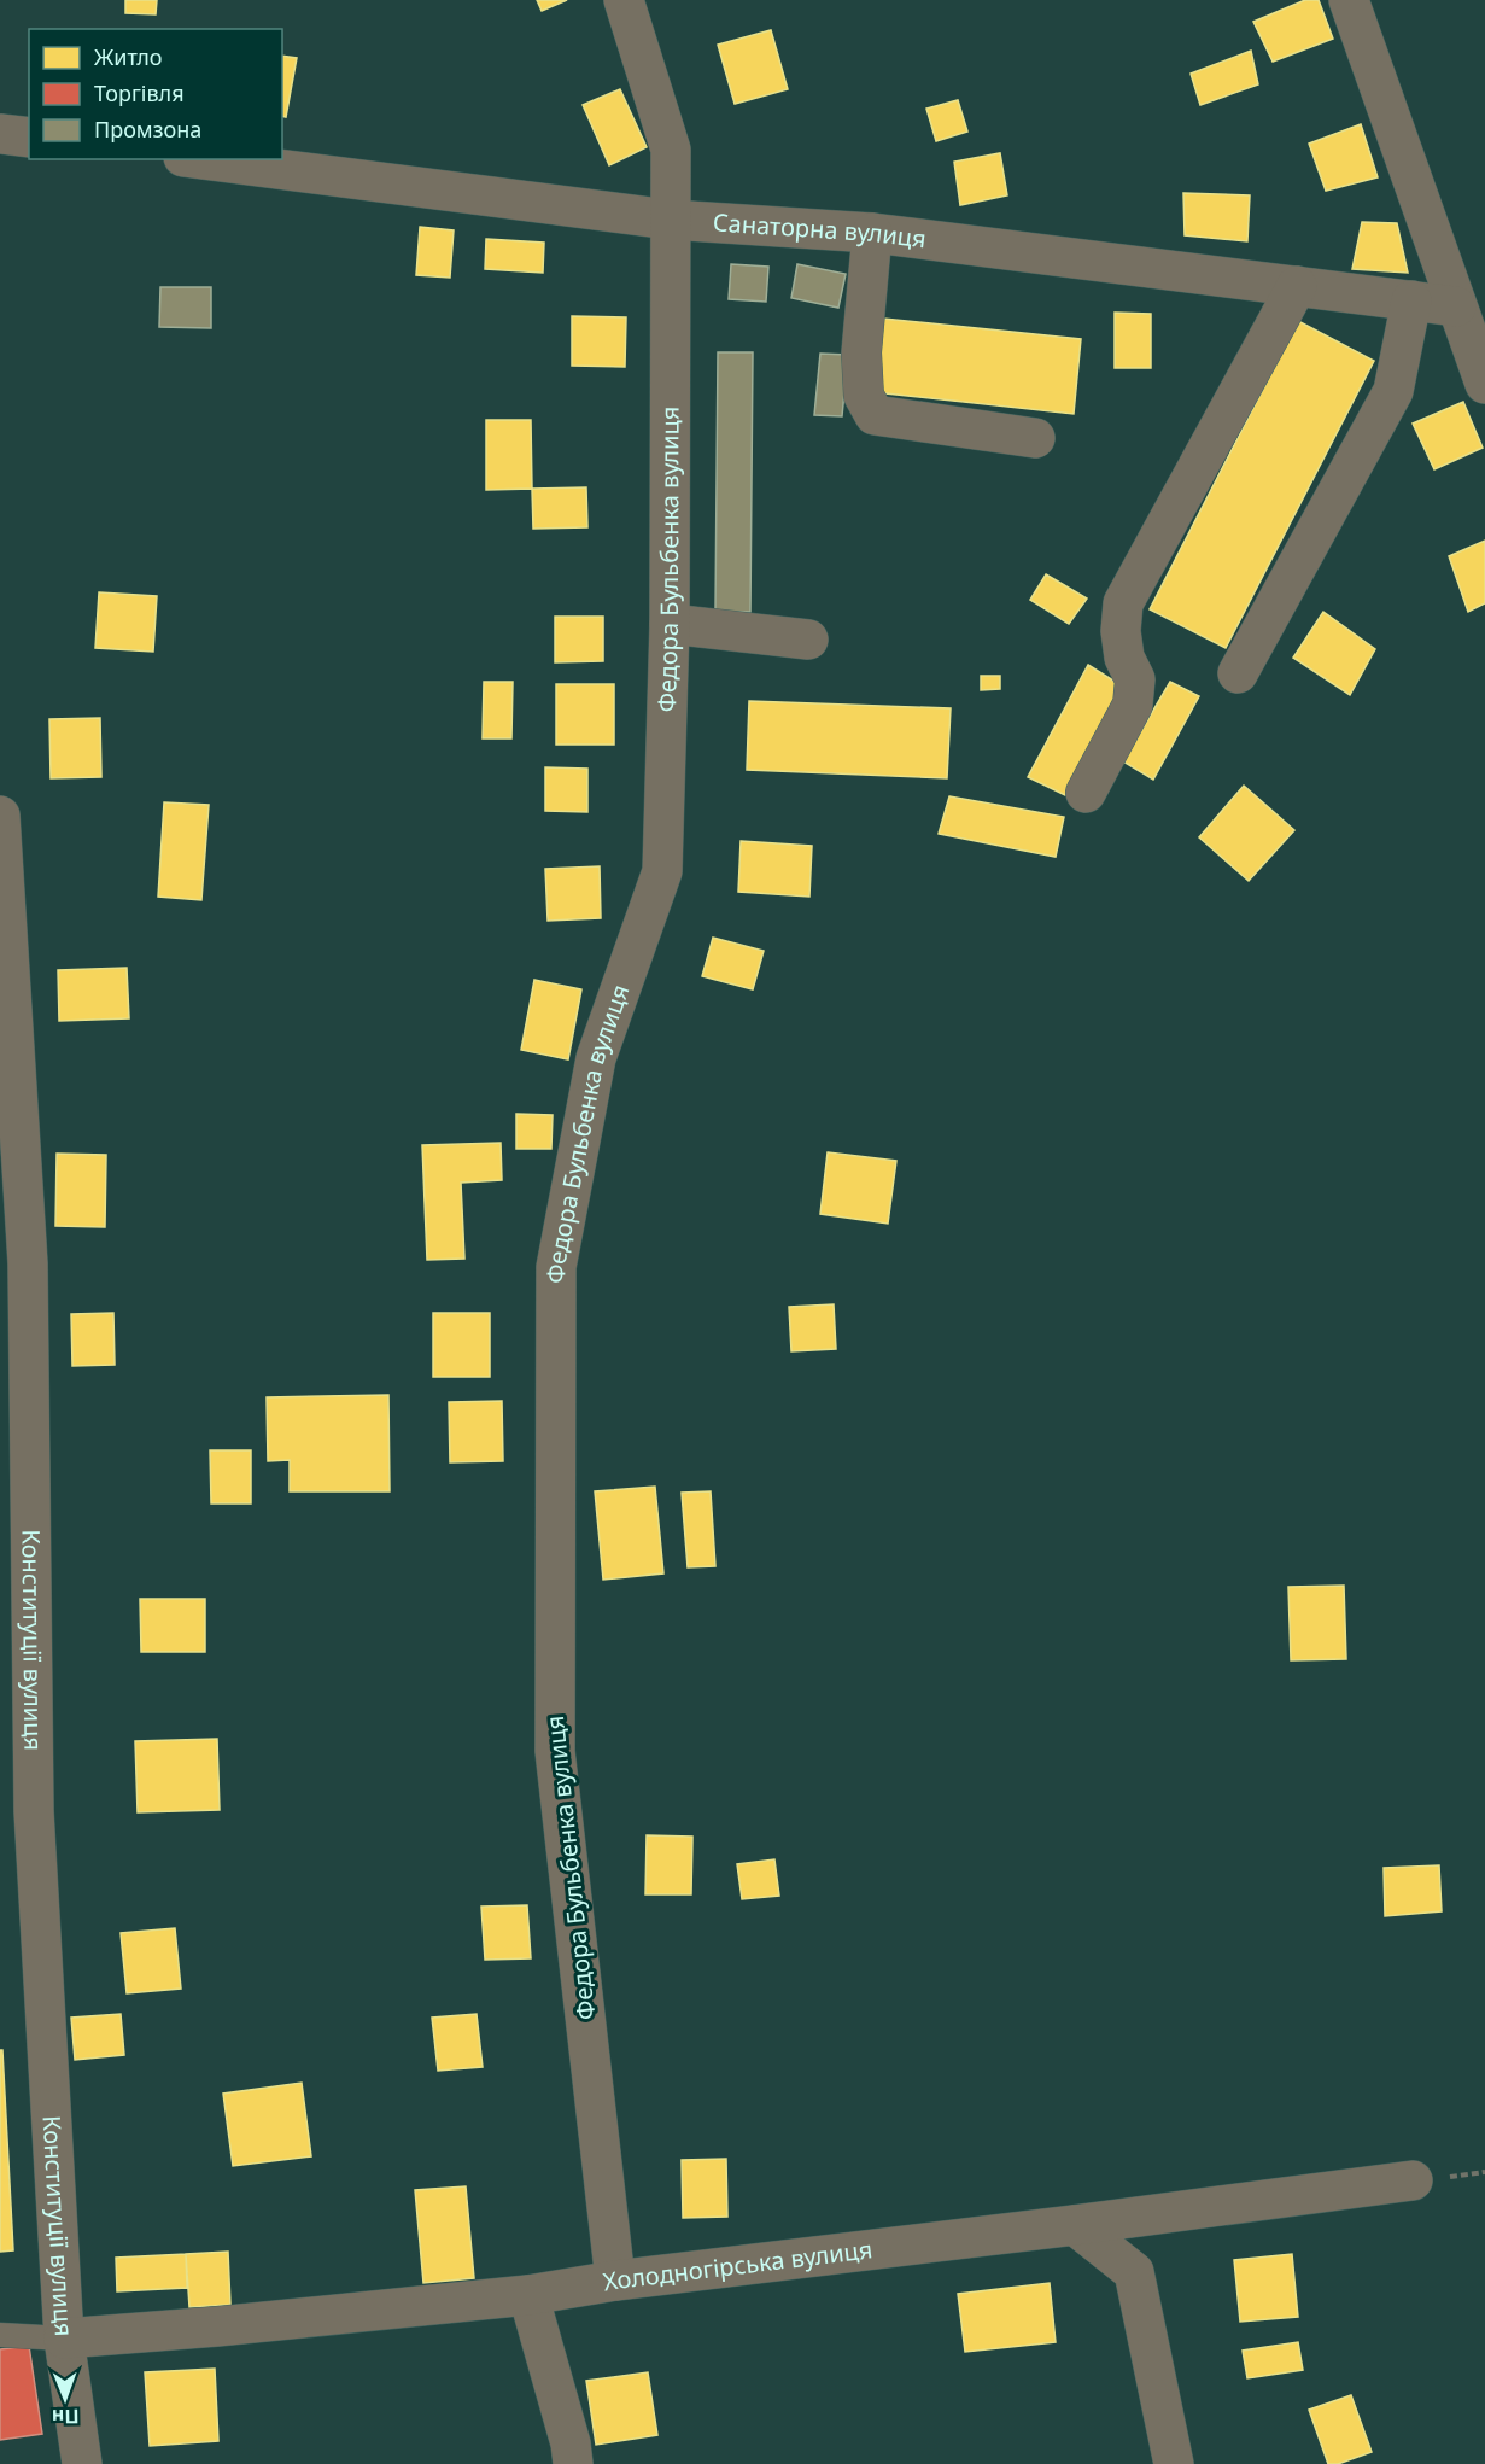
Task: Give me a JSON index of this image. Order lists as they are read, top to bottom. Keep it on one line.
{"streets":{"street":["Санаторна вулиця","Федора Бульбенка вулиця","Конституції вулиця","Холодногірська вулиця"]},"crossings":[["Санаторна вулиця","Федора Бульбенка вулиця"],["Федора Бульбенка вулиця","Холодногірська вулиця"],["Конституції вулиця","Холодногірська вулиця"]],"legend":["Житло","Торгівля","Промзона"],"north":"bottom"}
